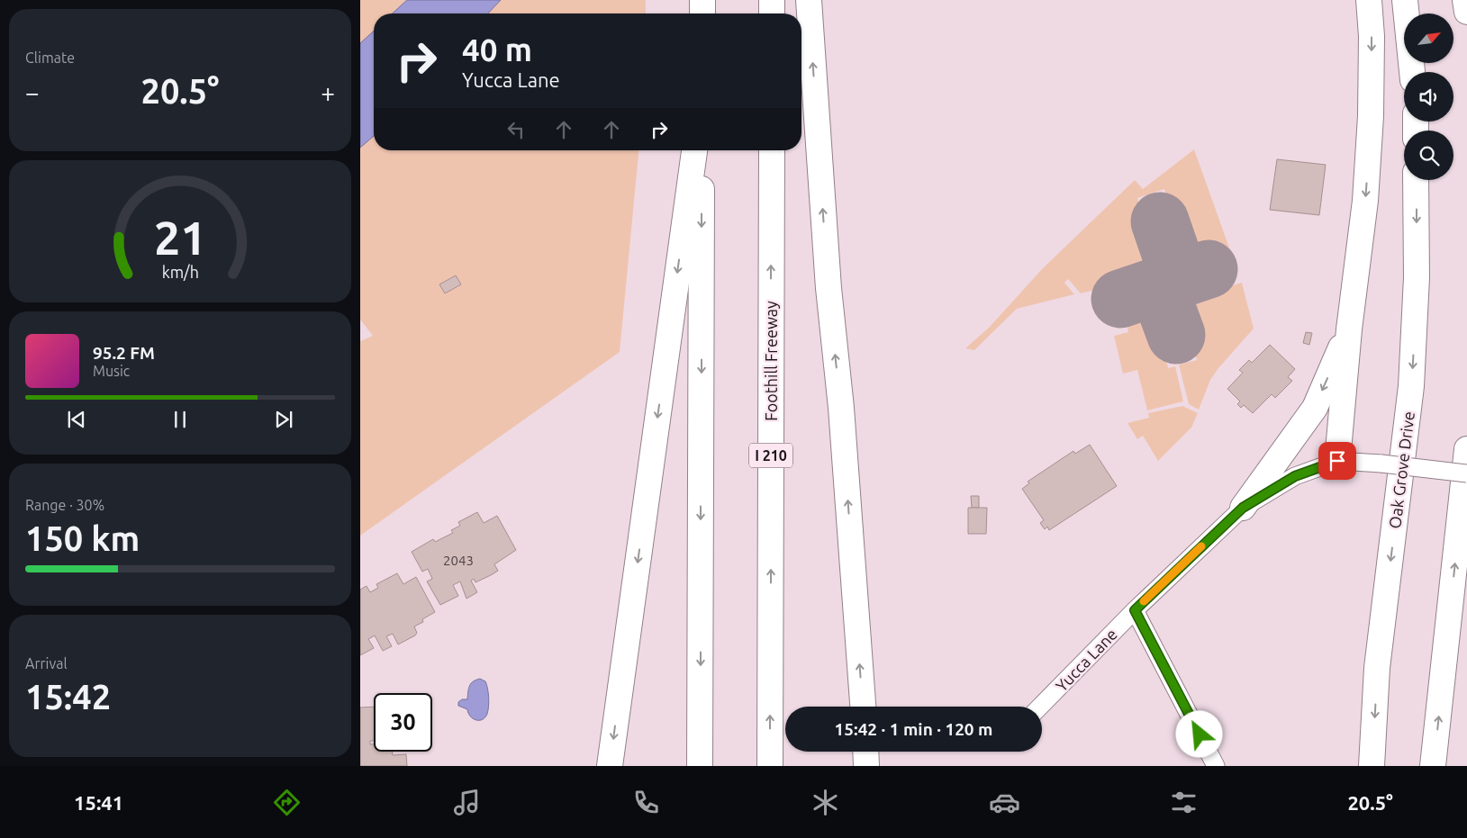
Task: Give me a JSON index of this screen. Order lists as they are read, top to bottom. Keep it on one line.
{"streets":{"main road":["Foothill Freeway","I 210","Oak Grove Drive"],"street":["Yucca Lane"]},"house_numbers":["2043"],"north":"top right","page":{"tile":["Climate",["Range · 30%","150 km"],["Arrival","15:42"]],"turn":["40 m","Yucca Lane"],"heat":["−","20.5°","+"],"song":["95.2 FM","Music"],"limit":"30","trip":"15:42 · 1 min · 120 m","tabs":["15:41","20.5°"],"gauge":["21","km/h"]}}
